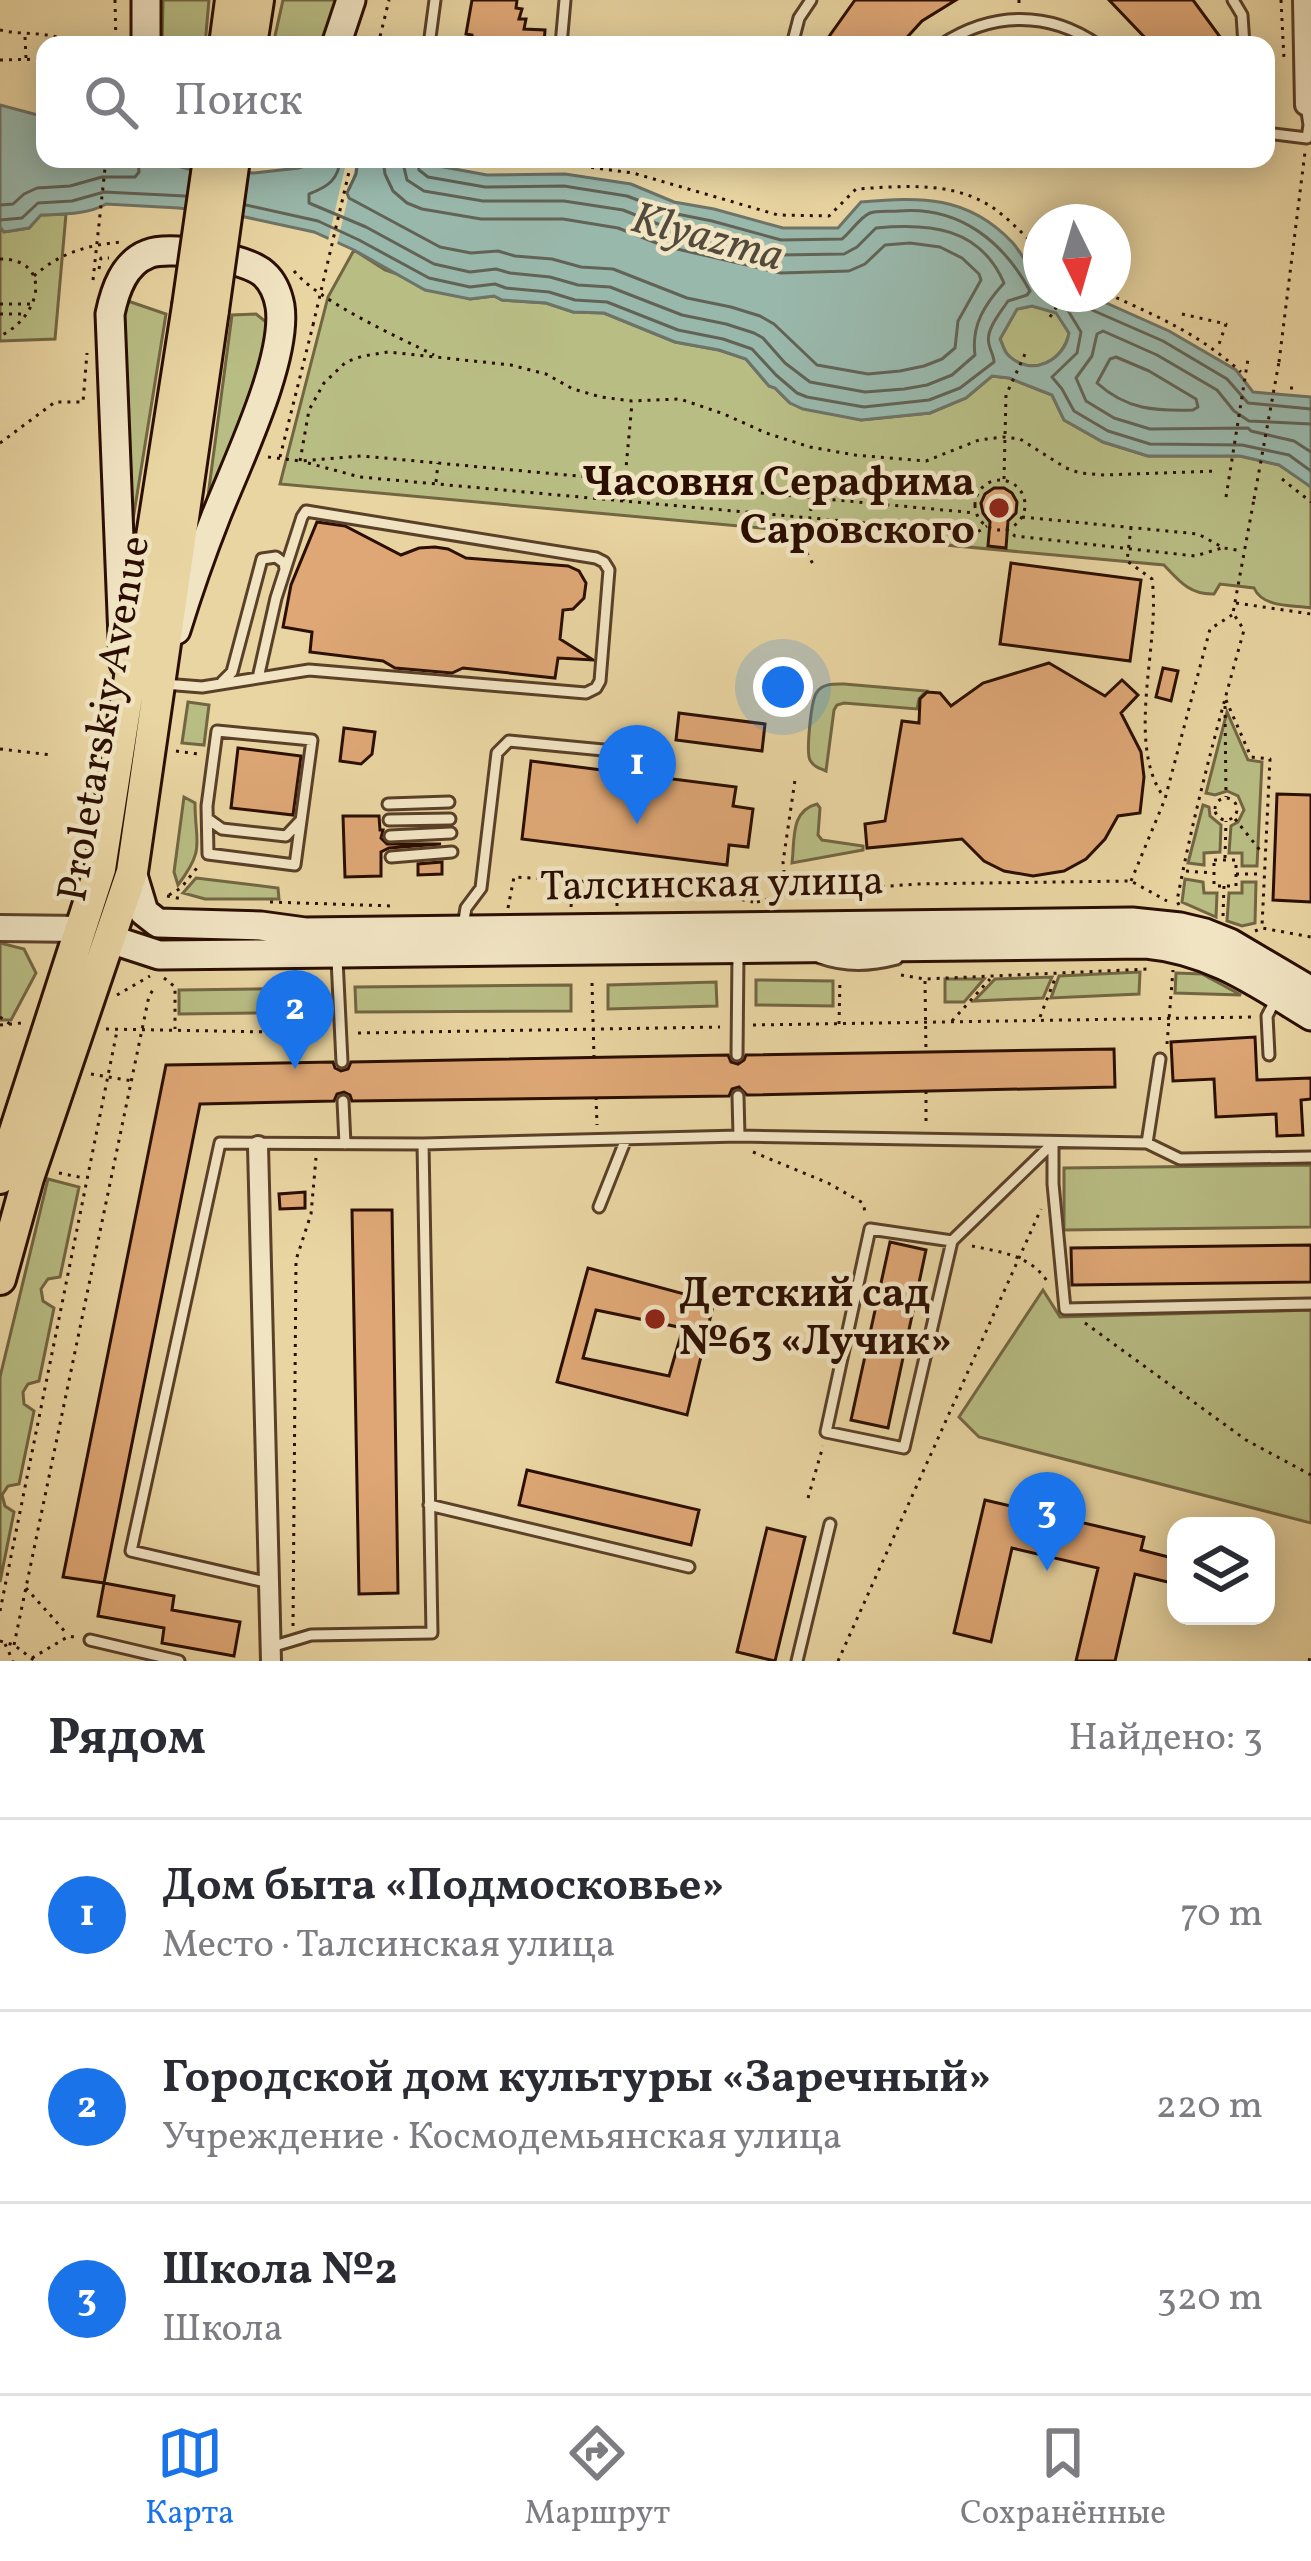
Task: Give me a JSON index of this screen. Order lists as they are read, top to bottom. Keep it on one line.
{"streets":{"main road":["Proletarskiy Avenue","Талсинская улица"]},"crossings":[["Proletarskiy Avenue","Талсинская улица"]],"water":["Klyazma"],"places":["Часовня Серафима Саровского","Детский сад №63 «Лучик»"],"north":"bottom","page":{"search":"Поиск","pins":["1","2","3"],"heading":["Рядом","Найдено: 3"],"list":[{"mark":"1","name":"Дом быта «Подмосковье»","note":"Место · Талсинская улица","value":"70 m"},{"mark":"2","name":"Городской дом культуры «Заречный»","note":"Учреждение · Космодемьянская улица","value":"220 m"},{"mark":"3","name":"Школа №2","note":"Школа","value":"320 m"}],"nav":["Карта","Маршрут","Сохранённые"]}}
